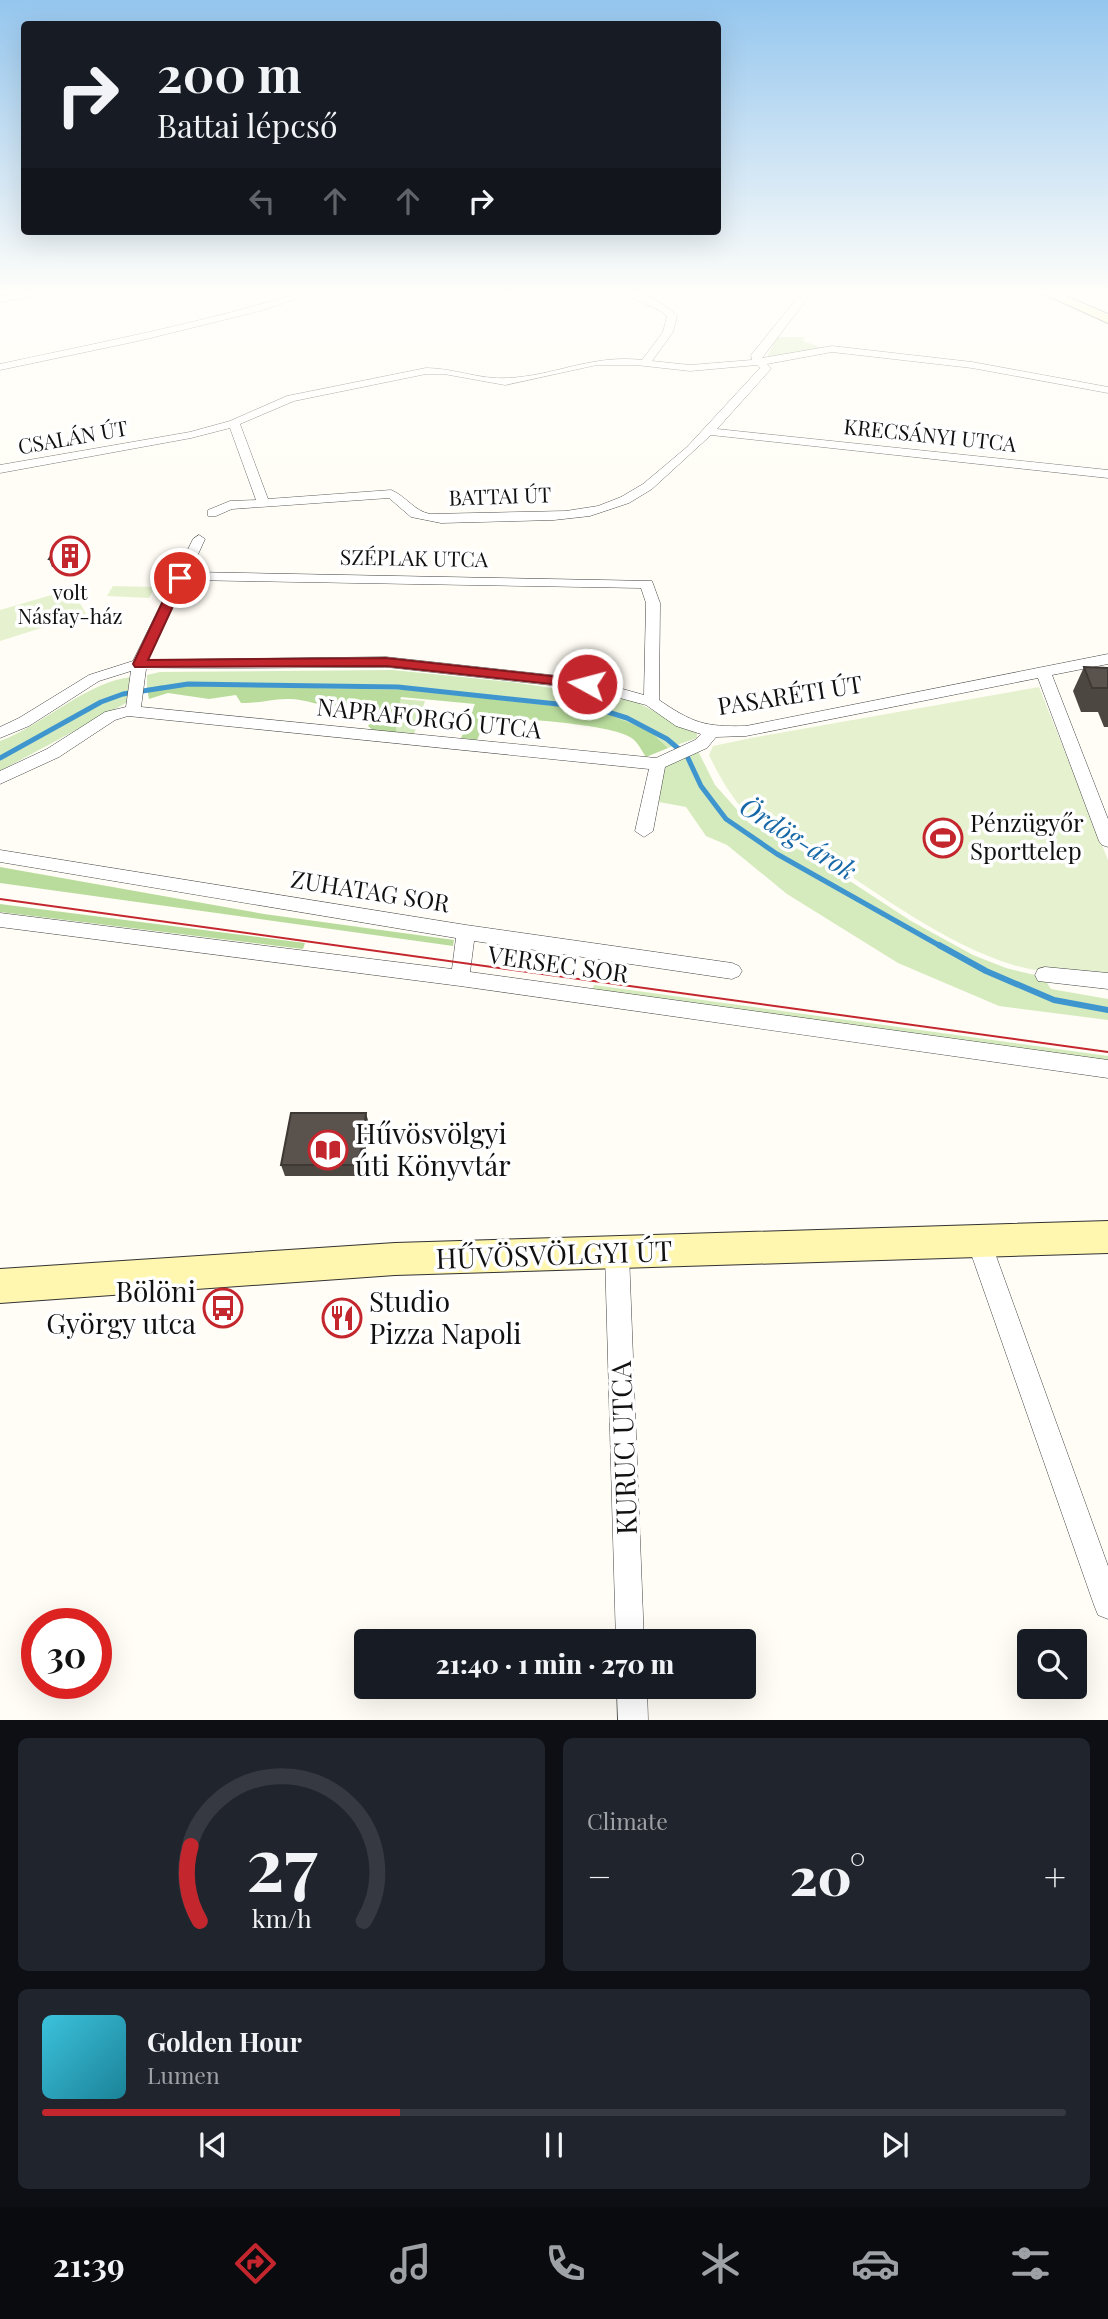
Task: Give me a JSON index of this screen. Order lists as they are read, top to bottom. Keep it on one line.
{"streets":{"main road":["HŰVÖSVÖLGYI ÚT"],"street":["KRECSÁNYI UTCA","CSALÁN ÚT","BATTAI ÚT","SZÉPLAK UTCA","PASARÉTI ÚT","NAPRAFORGÓ UTCA","ZUHATAG SOR","VERSEC SOR","KURUC UTCA"]},"crossings":[["KRECSÁNYI UTCA","BATTAI ÚT"],["SZÉPLAK UTCA","PASARÉTI ÚT"],["HŰVÖSVÖLGYI ÚT","KURUC UTCA"]],"water":["Ördög-árok"],"places":{"building":["volt Násfay-ház"],"sports":["Pénzügyőr Sporttelep"],"library":["Hűvösvölgyi úti Könyvtár"],"bus stop":["Bölöni György utca"],"restaurant":["Studio Pizza Napoli"]},"page":{"turn":["200 m","Battai lépcső"],"limit":"30","trip":"21:40 · 1 min · 270 m","tile":"Climate","heat":["−","20°","+"],"song":["Golden Hour","Lumen"],"tabs":"21:39","gauge":["27","km/h"]}}
